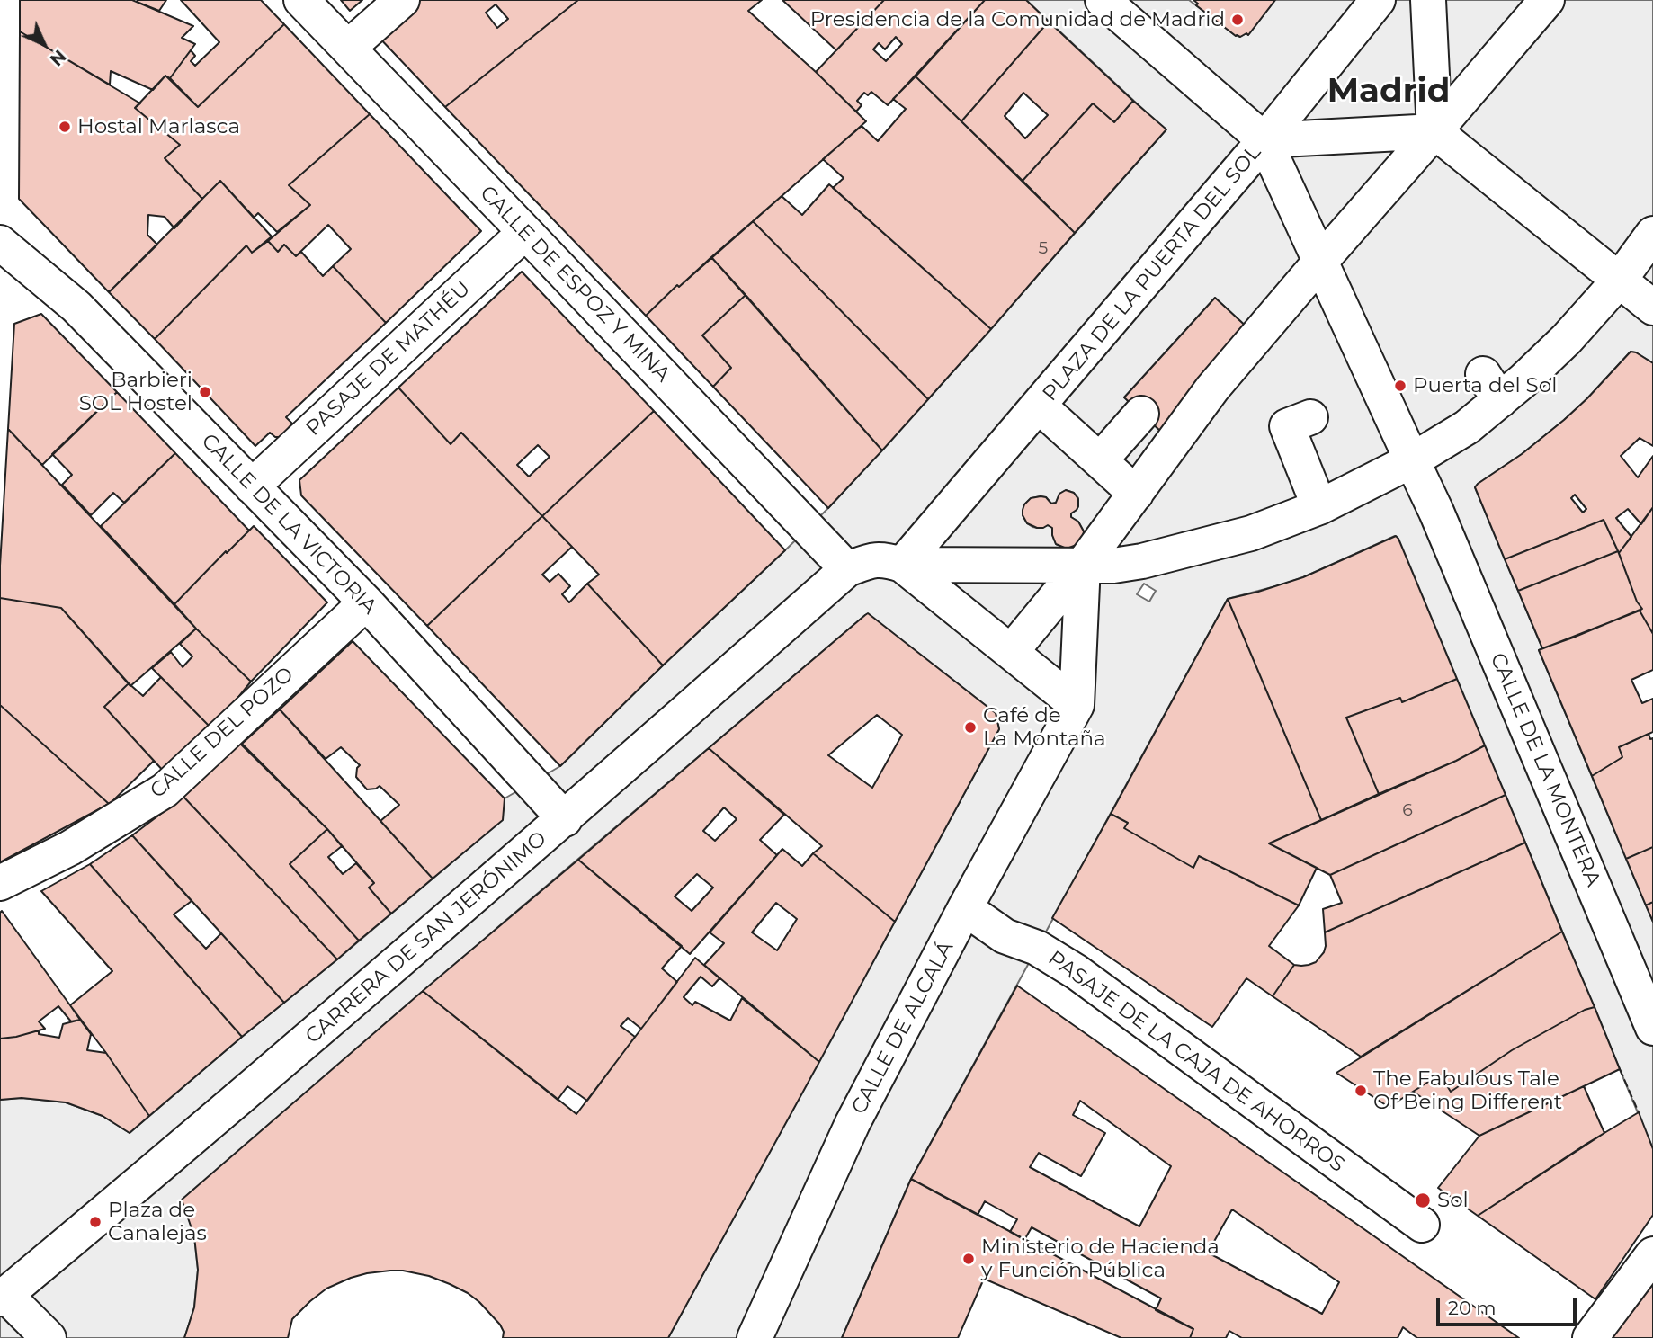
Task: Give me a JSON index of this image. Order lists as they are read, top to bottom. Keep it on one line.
{"streets":{"street":["PLAZA DE LA PUERTA DEL SOL","CALLE DE ESPOZ Y MINA","PASAJE DE MATHÉU","CALLE DE LA VICTORIA","CALLE DEL POZO","CALLE DE LA MONTERA","CARRERA DE SAN JERÓNIMO","CALLE DE ALCALÁ","PASAJE DE LA CAJA DE AHORROS"]},"crossings":[["PLAZA DE LA PUERTA DEL SOL","CALLE DE LA MONTERA"],["CALLE DE ESPOZ Y MINA","PASAJE DE MATHÉU"],["CALLE DE ESPOZ Y MINA","CARRERA DE SAN JERÓNIMO"],["PASAJE DE MATHÉU","CALLE DE LA VICTORIA"],["CALLE DE LA VICTORIA","CALLE DEL POZO"],["CALLE DE LA VICTORIA","CARRERA DE SAN JERÓNIMO"],["CALLE DE ALCALÁ","PASAJE DE LA CAJA DE AHORROS"]],"districts":["Madrid"],"places":["Presidencia de la Comunidad de Madrid","Hostal Marlasca","Puerta del Sol","Barbieri SOL Hostel","Café de La Montaña","The Fabulous Tale Of Being Different","Sol","Plaza de Canalejas","Ministerio de Hacienda y Función Pública"],"house_numbers":["5","6"],"scale_bar":"20 m","north":"bottom right"}
